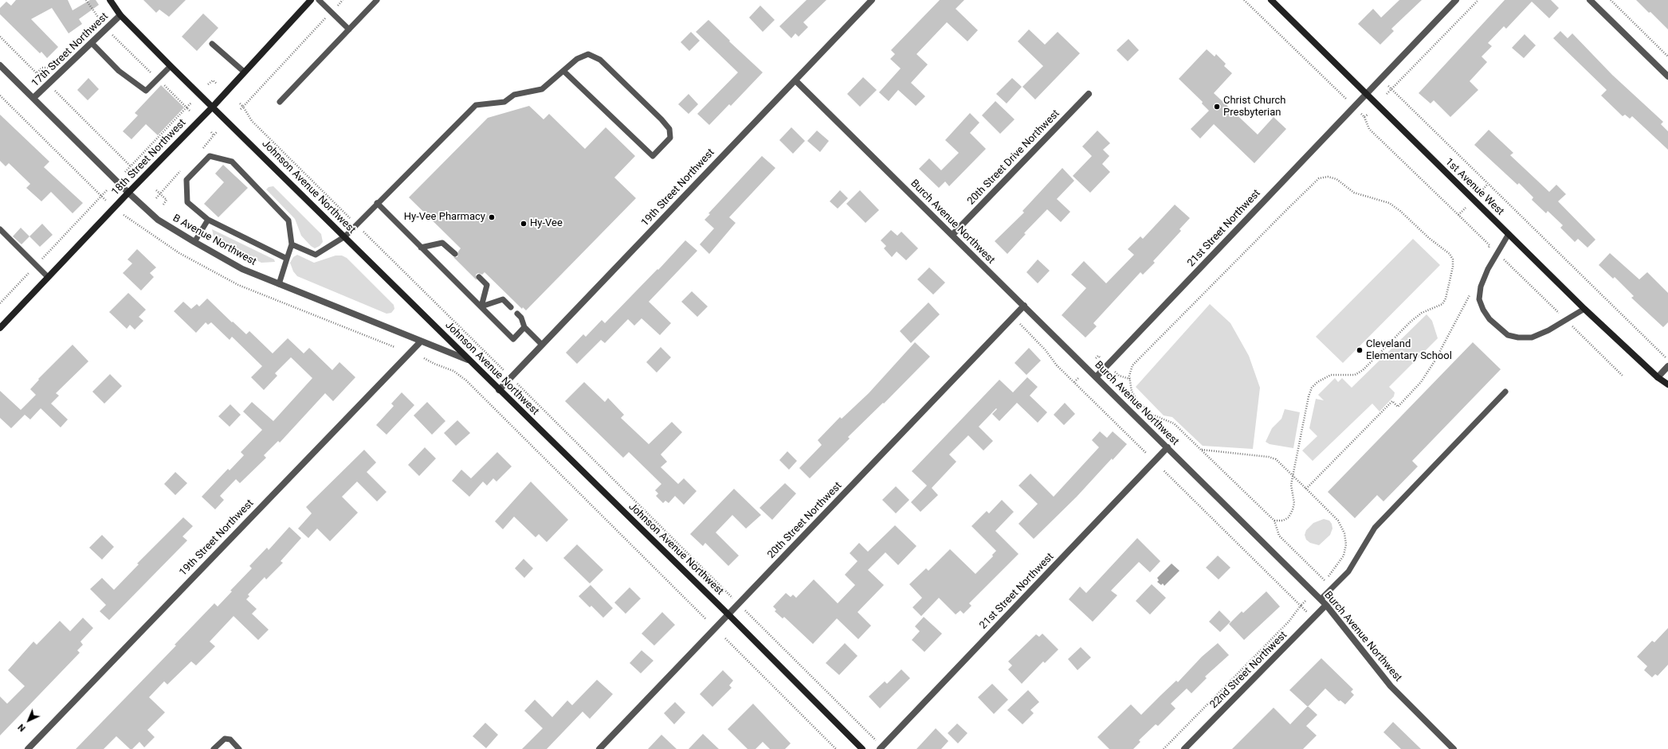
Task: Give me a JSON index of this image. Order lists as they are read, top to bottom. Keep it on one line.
{"streets":{"street":["17th Street Northwest","18th Street Northwest","20th Street Drive Northwest","Johnson Avenue Northwest","1st Avenue West","19th Street Northwest","Burch Avenue Northwest","21st Street Northwest","B Avenue Northwest","20th Street Northwest","22nd Street Northwest"]},"crossings":[["17th Street Northwest","Johnson Avenue Northwest"],["17th Street Northwest","B Avenue Northwest"],["18th Street Northwest","Johnson Avenue Northwest"],["18th Street Northwest","B Avenue Northwest"],["20th Street Drive Northwest","Burch Avenue Northwest"],["Johnson Avenue Northwest","19th Street Northwest"],["Johnson Avenue Northwest","B Avenue Northwest"],["Johnson Avenue Northwest","20th Street Northwest"],["1st Avenue West","21st Street Northwest"],["19th Street Northwest","Burch Avenue Northwest"],["19th Street Northwest","B Avenue Northwest"],["Burch Avenue Northwest","21st Street Northwest"],["Burch Avenue Northwest","20th Street Northwest"],["Burch Avenue Northwest","22nd Street Northwest"]],"places":["Christ Church Presbyterian","Hy-Vee Pharmacy","Hy-Vee","Cleveland Elementary School"],"north":"bottom left"}
